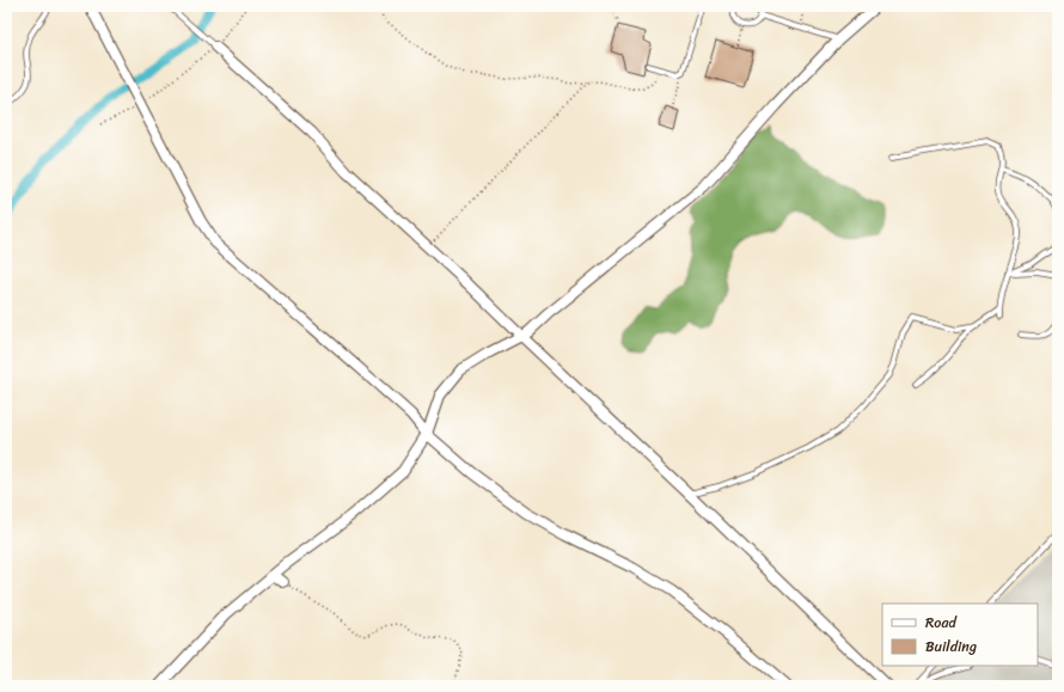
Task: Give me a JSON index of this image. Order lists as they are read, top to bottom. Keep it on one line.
{"legend":["Road","Building"]}
